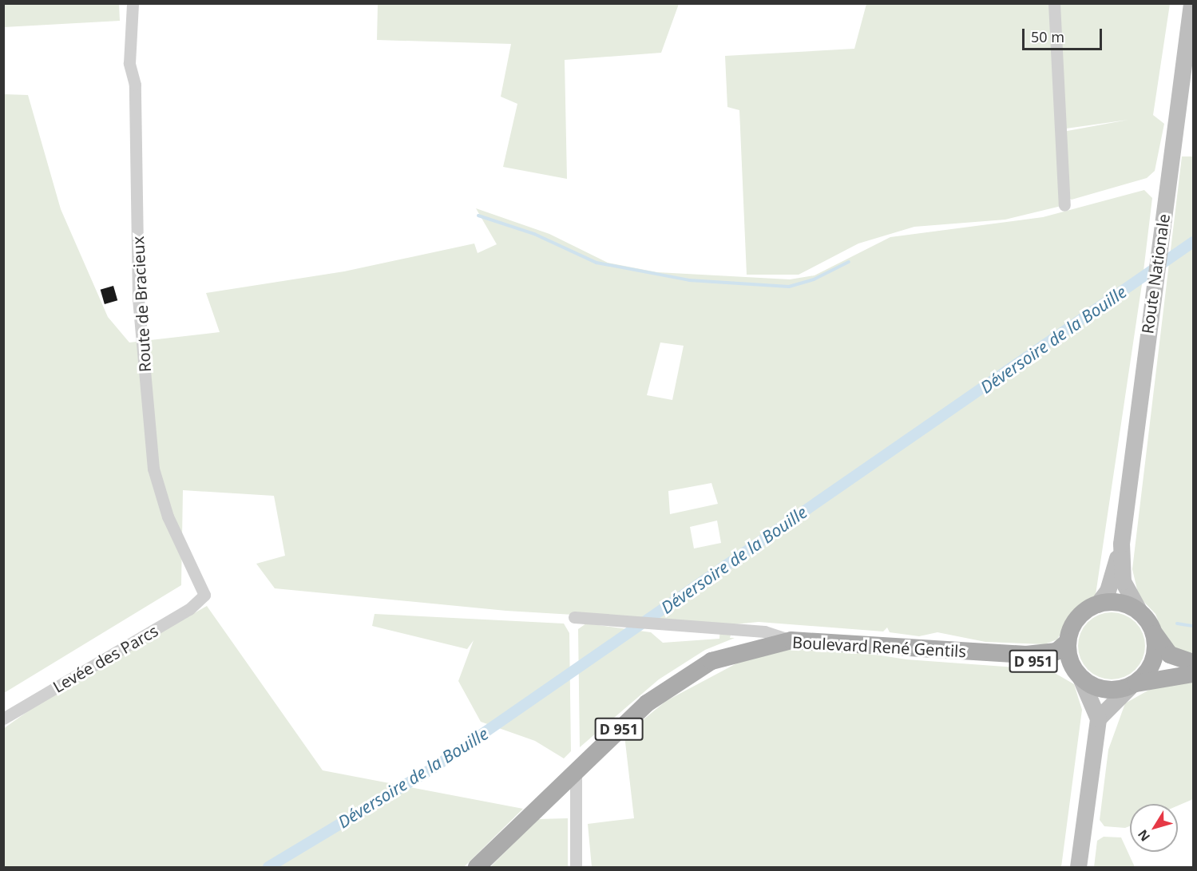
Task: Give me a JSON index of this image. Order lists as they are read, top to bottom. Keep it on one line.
{"streets":{"main road":["Route Nationale","Boulevard René Gentils","D 951"],"street":["Route de Bracieux","Levée des Parcs"]},"crossings":[["Route Nationale","Boulevard René Gentils"],["Route de Bracieux","Levée des Parcs"]],"water":["Déversoire de la Bouille"],"scale_bar":"50 m","north":"bottom left"}
